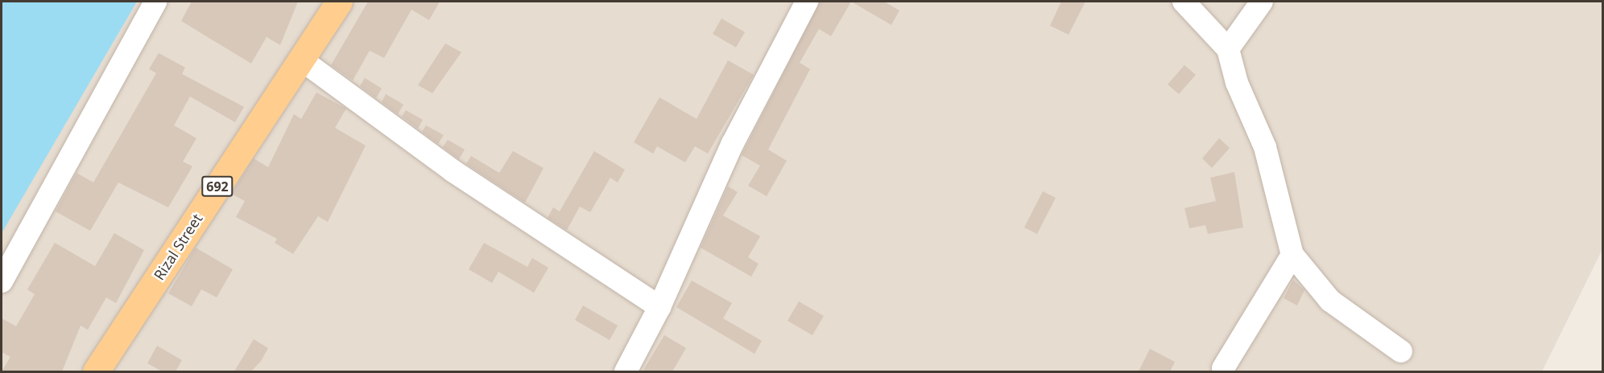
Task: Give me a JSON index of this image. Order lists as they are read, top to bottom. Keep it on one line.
{"streets":{"main road":["692","Rizal Street"]}}
